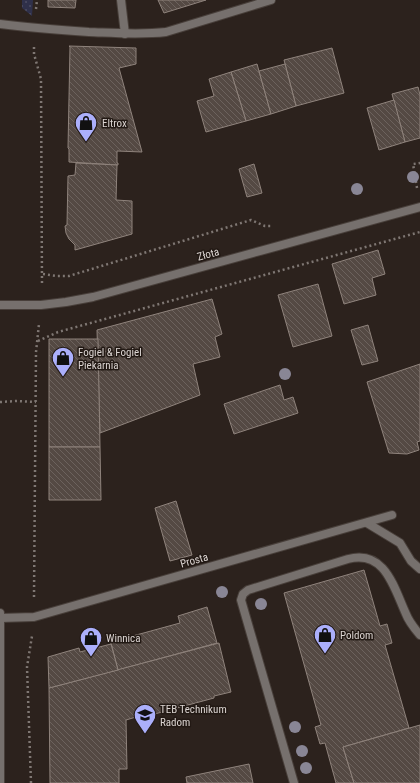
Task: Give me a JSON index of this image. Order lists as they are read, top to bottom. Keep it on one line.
{"streets":{"street":["Złota","Prosta"]},"places":{"shop":["Eltrox","Fogiel & Fogiel Piekarnia","Poldom","Winnica"],"school or university":["TEB Technikum Radom"]}}
